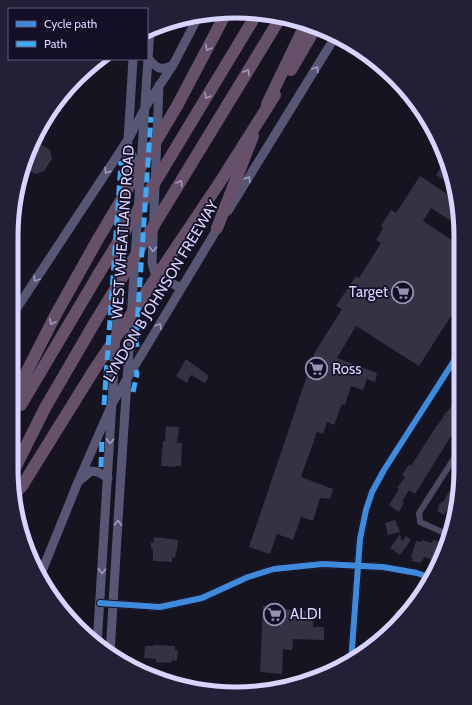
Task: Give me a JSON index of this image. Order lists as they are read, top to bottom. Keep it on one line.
{"streets":{"main road":["WEST WHEATLAND ROAD","LYNDON B JOHNSON FREEWAY"]},"crossings":[["WEST WHEATLAND ROAD","LYNDON B JOHNSON FREEWAY"]],"one_way":["LYNDON B JOHNSON FREEWAY"],"places":{"supermarket":["Target","Ross","ALDI"]},"legend":["Cycle path","Path"]}
